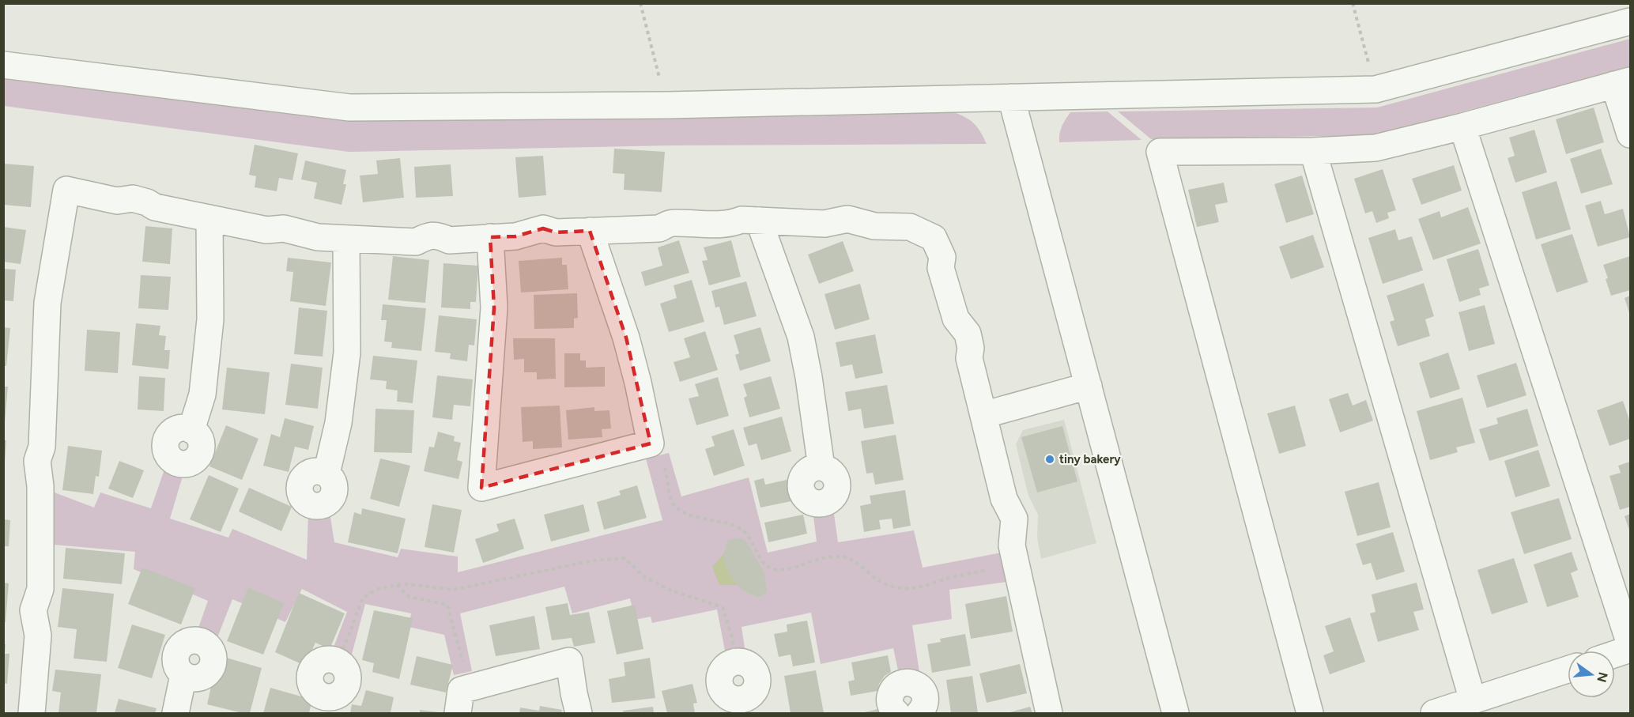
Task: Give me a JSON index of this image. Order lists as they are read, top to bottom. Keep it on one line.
{"places":["tiny bakery"],"north":"right"}
